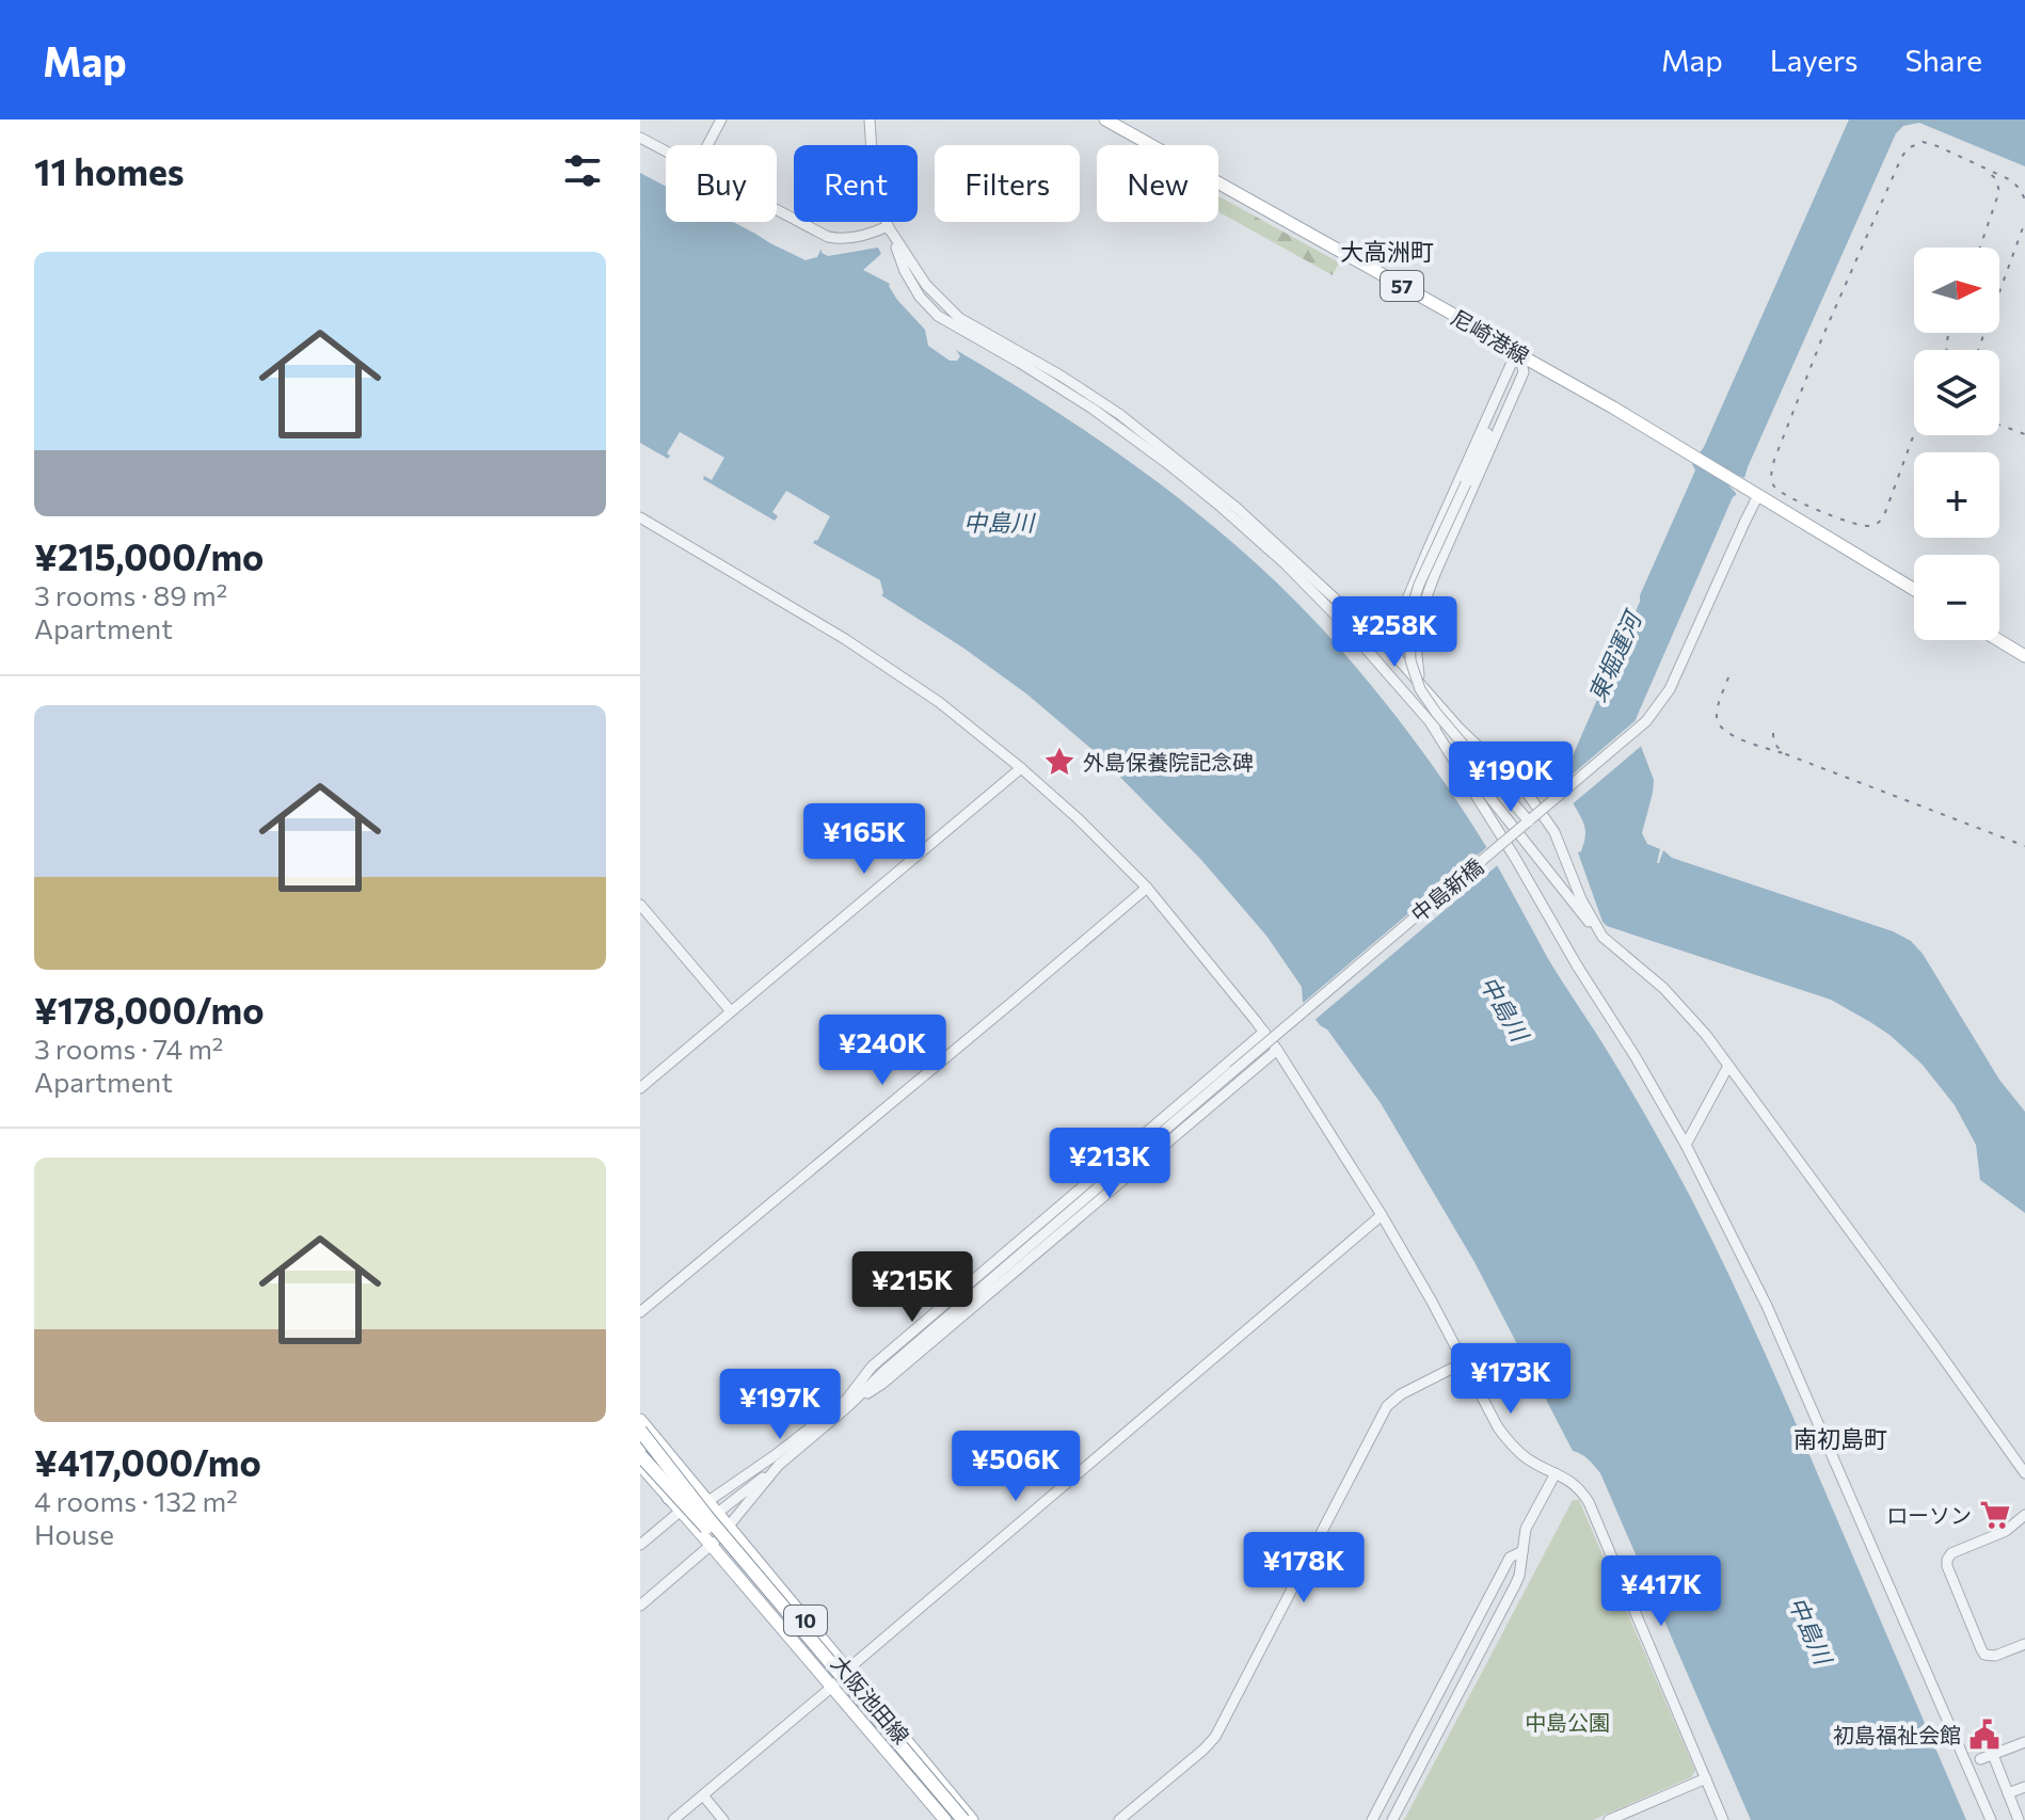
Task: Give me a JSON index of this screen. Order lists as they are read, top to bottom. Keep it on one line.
{"streets":{"main road":["57","尼崎港線","10","大阪池田線"],"street":["中島新橋"]},"crossings":[["57","尼崎港線"],["57","中島新橋"],["尼崎港線","中島新橋"]],"districts":["大高洲町","南初島町"],"water":["中島川","東堀運河"],"parks":["中島公園"],"places":{"place":["外島保養院記念碑"],"supermarket":["ローソン"],"public building":["初島福祉会館"]},"north":"right","page":{"header":"Map","nav":["Map","Layers","Share"],"heading":"11 homes","chip":["Buy","Rent","Filters","New"],"list":[{"name":"¥215,000/mo","note":"3 rooms · 89 m² · Apartment"},{"name":"¥178,000/mo","note":"3 rooms · 74 m² · Apartment"},{"name":"¥417,000/mo","note":"4 rooms · 132 m² · House"}],"map_buttons":["+","−"],"price":["¥258K","¥190K","¥165K","¥240K","¥213K","¥215K","¥173K","¥197K","¥506K","¥178K","¥417K"]}}
